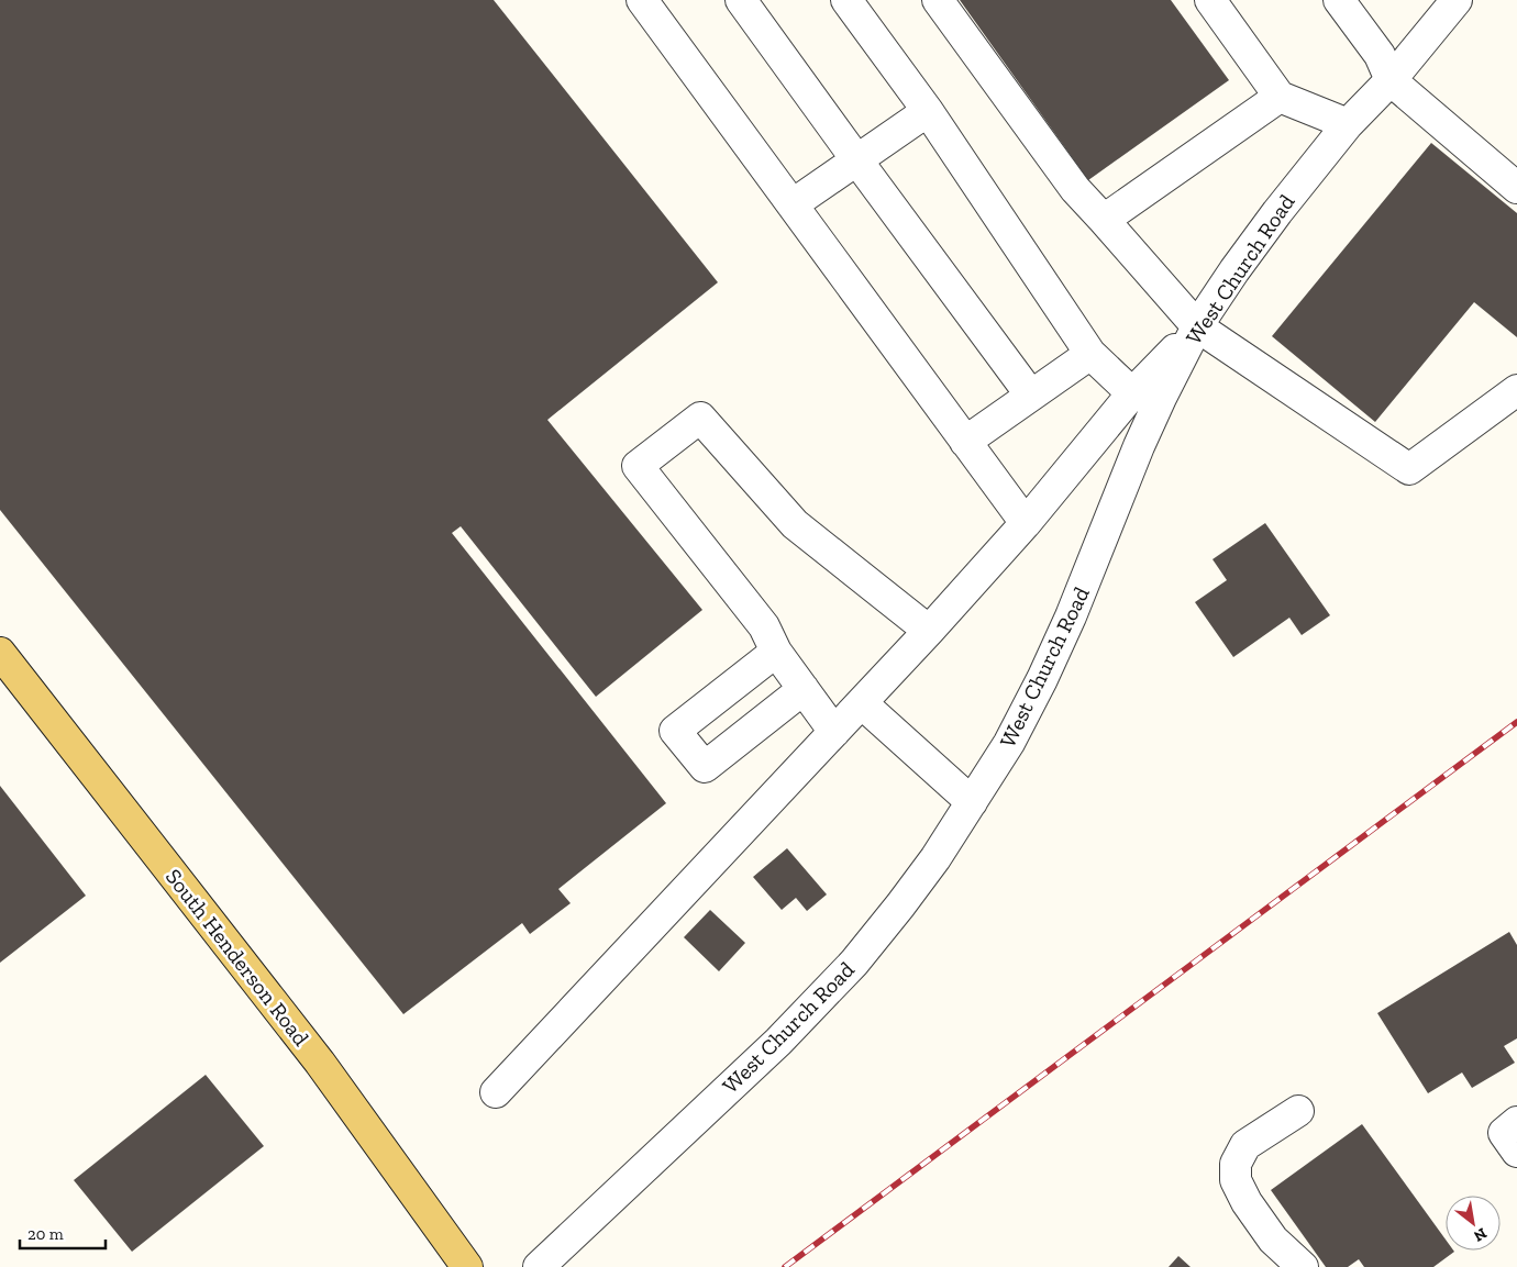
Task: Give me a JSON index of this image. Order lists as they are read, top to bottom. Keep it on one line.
{"streets":{"main road":["South Henderson Road"],"street":["West Church Road"]},"scale_bar":"20 m","north":"bottom right"}
